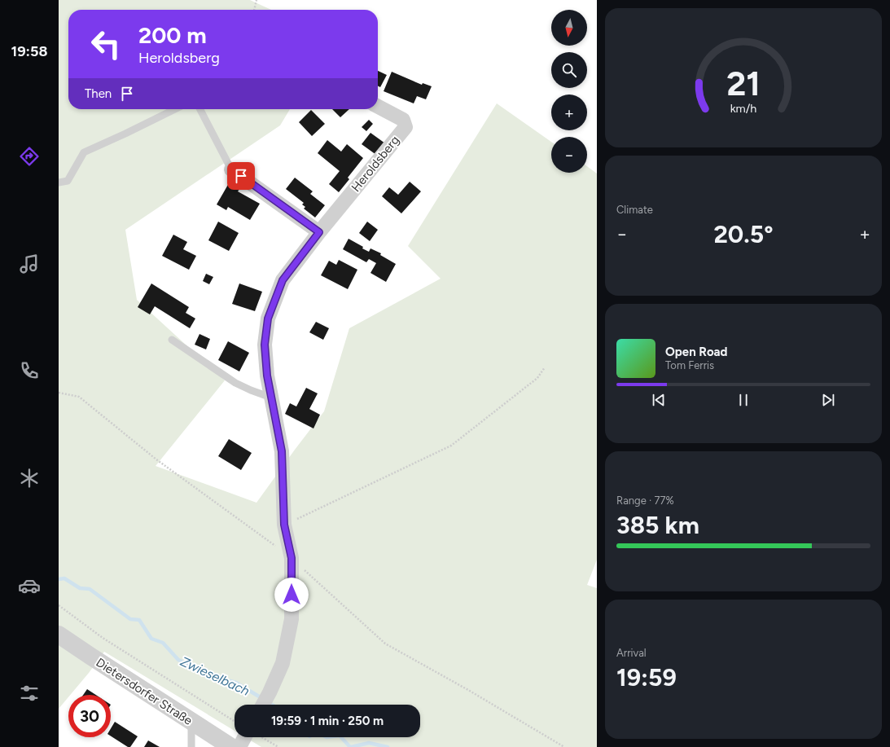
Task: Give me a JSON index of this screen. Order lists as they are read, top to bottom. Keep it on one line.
{"streets":{"street":["Heroldsberg","Dietersdorfer Straße"]},"water":["Zwieselbach"],"north":"bottom","page":{"tabs":"19:58","map_buttons":["+","−"],"turn":["200 m","Heroldsberg"],"then":"Then","tile":["Climate",["Range · 77%","385 km"],["Arrival","19:59"]],"heat":["−","20.5°","+"],"song":["Open Road","Tom Ferris"],"limit":"30","trip":"19:59 · 1 min · 250 m","gauge":["21","km/h"]}}
